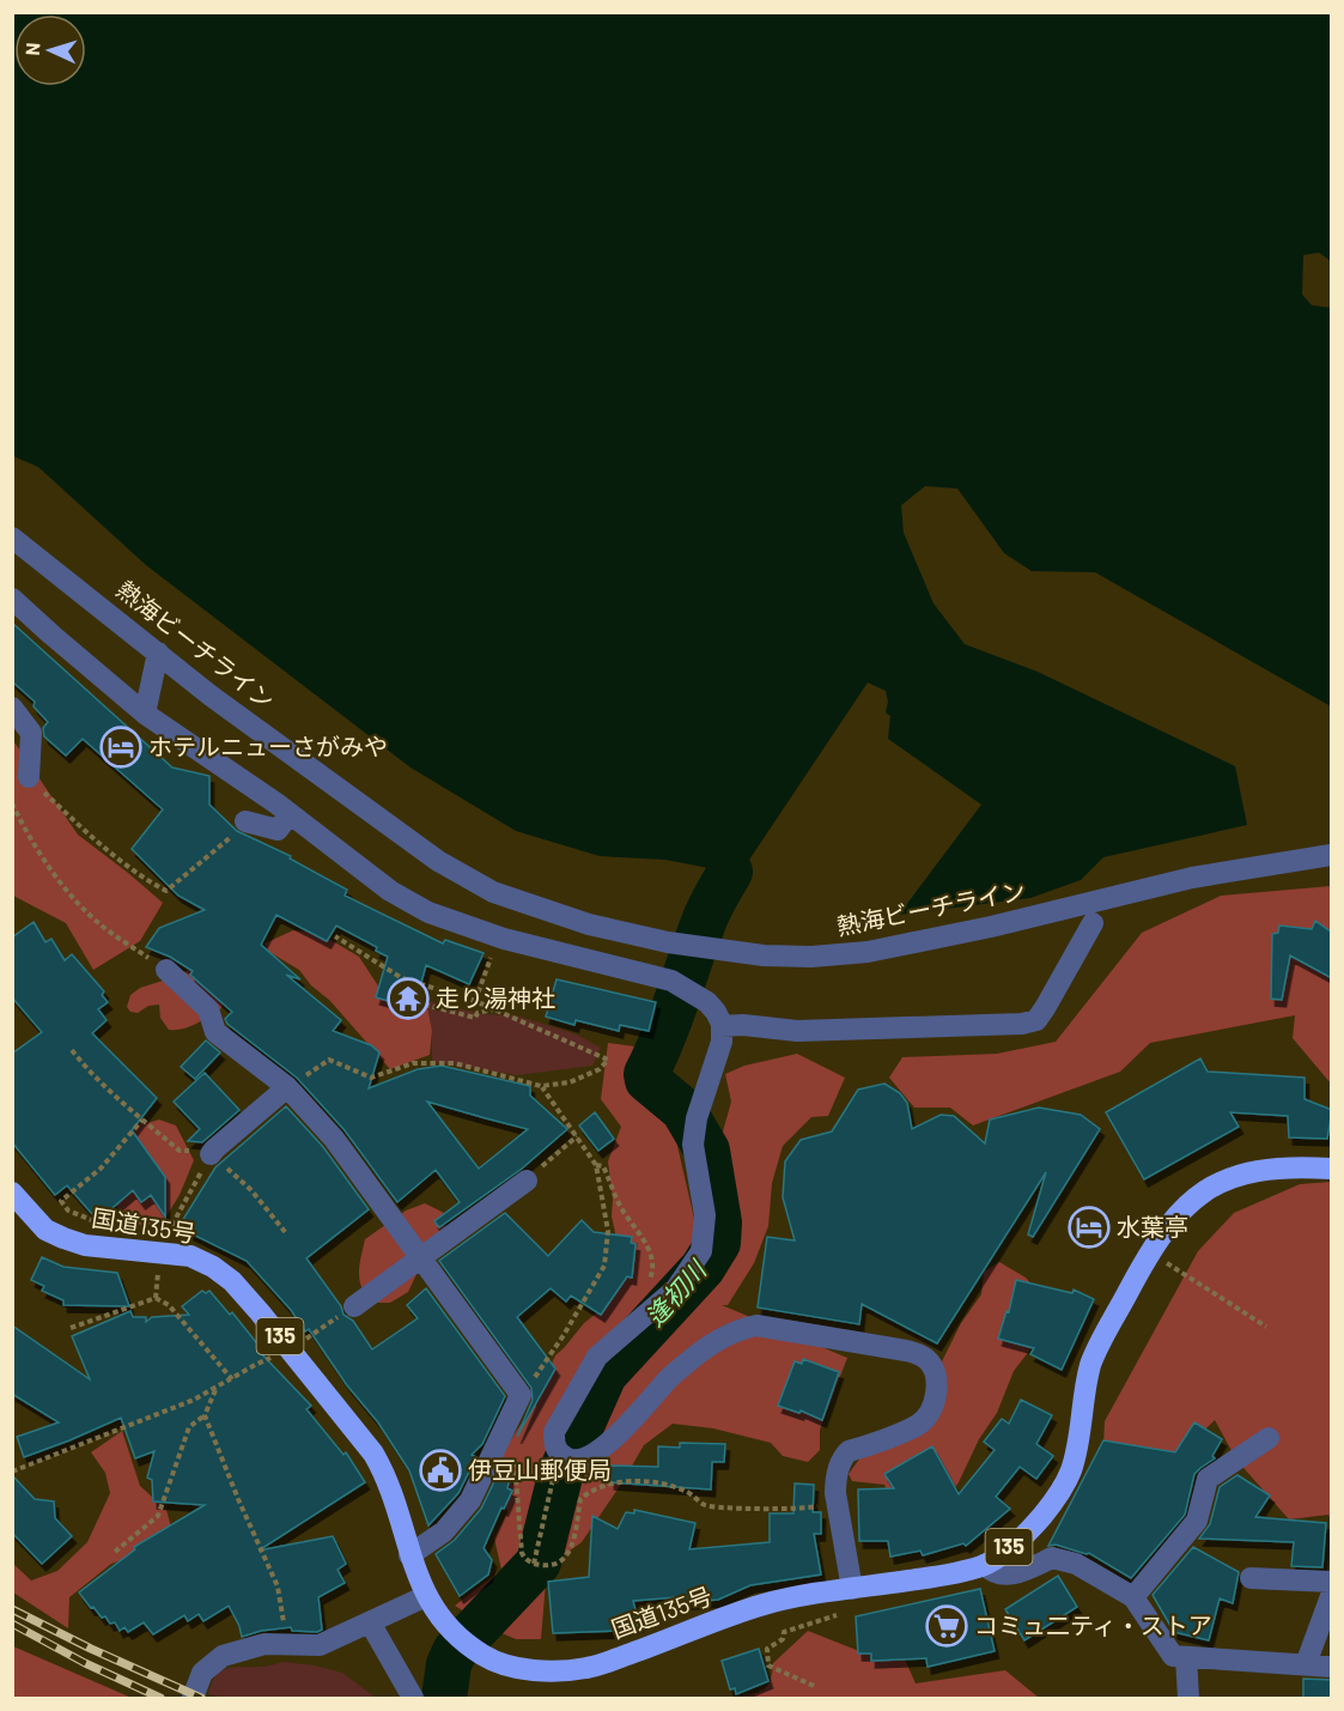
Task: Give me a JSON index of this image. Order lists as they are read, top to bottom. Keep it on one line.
{"streets":{"highway":["国道135号","135"],"street":["熱海ビーチライン"]},"water":["逢初川"],"places":{"hotel":["ホテルニューさがみや","水葉亭"],"temple":["走り湯神社"],"public building":["伊豆山郵便局"],"supermarket":["コミュ二ティ・ストア"]},"north":"left"}
